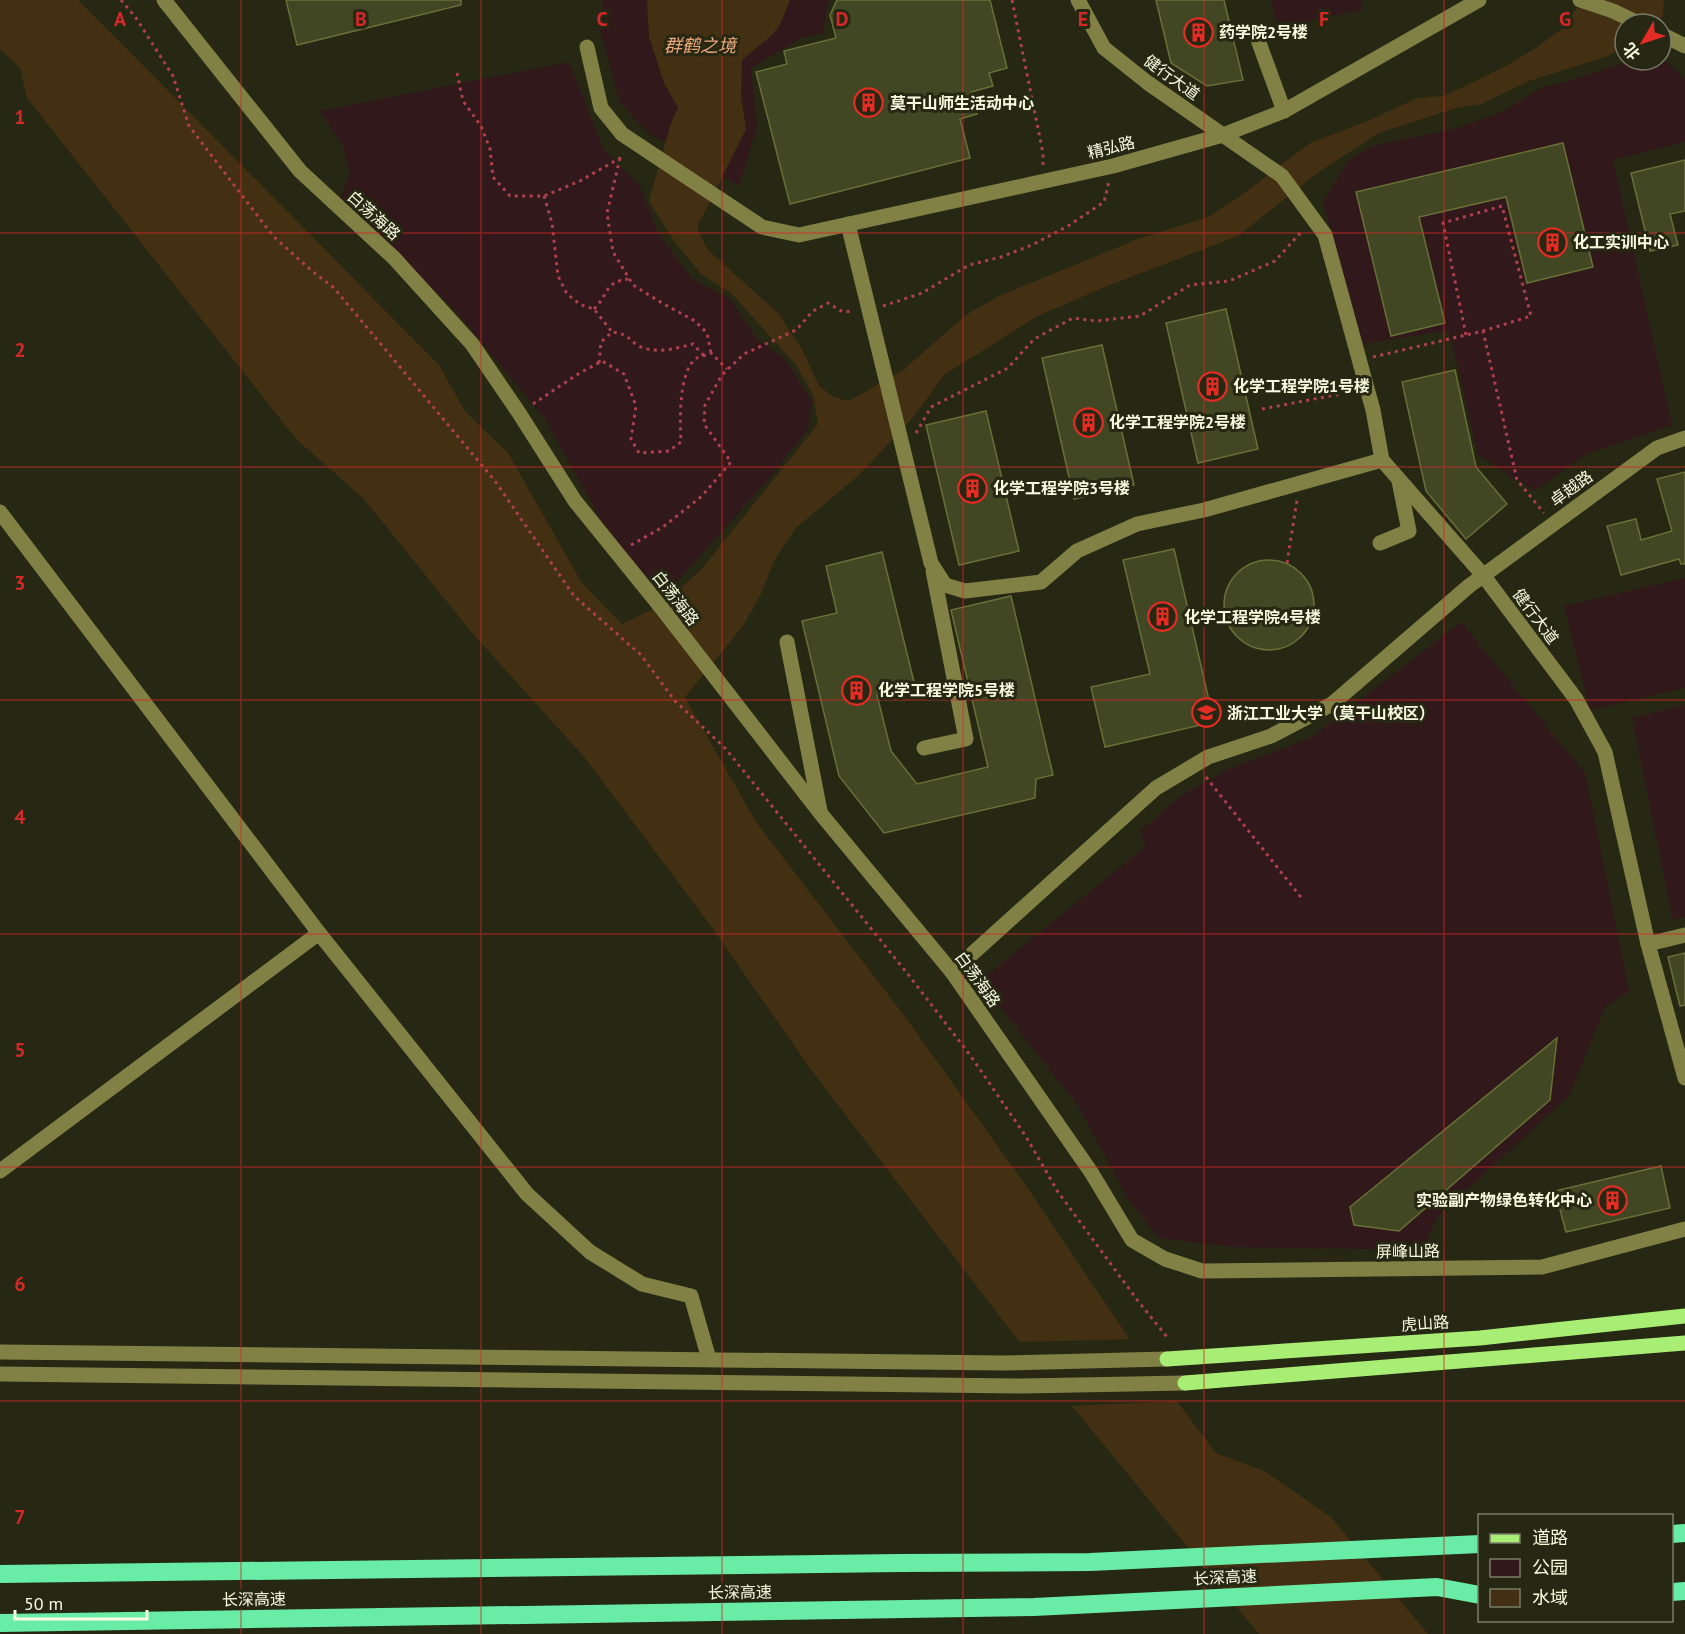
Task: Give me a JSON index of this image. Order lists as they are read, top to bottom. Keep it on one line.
{"streets":{"highway":["长深高速"],"main road":["虎山路"],"street":["健行大道","精弘路","白荡海路","卓越路","屏峰山路"]},"crossings":[["健行大道","精弘路"],["健行大道","卓越路"],["白荡海路","卓越路"],["白荡海路","屏峰山路"]],"water":["群鹤之境"],"places":{"building":["药学院2号楼","莫干山师生活动中心","化工实训中心","化学工程学院1号楼","化学工程学院2号楼","化学工程学院3号楼","化学工程学院4号楼","化学工程学院5号楼","实验副产物绿色转化中心"],"school or university":["浙江工业大学（莫干山校区）"]},"legend":["道路","公园","水域"],"scale_bar":"50 m","north":"bottom left","grid":{"columns":["A","B","C","D","E","F","G"],"rows":["1","2","3","4","5","6","7"]}}
